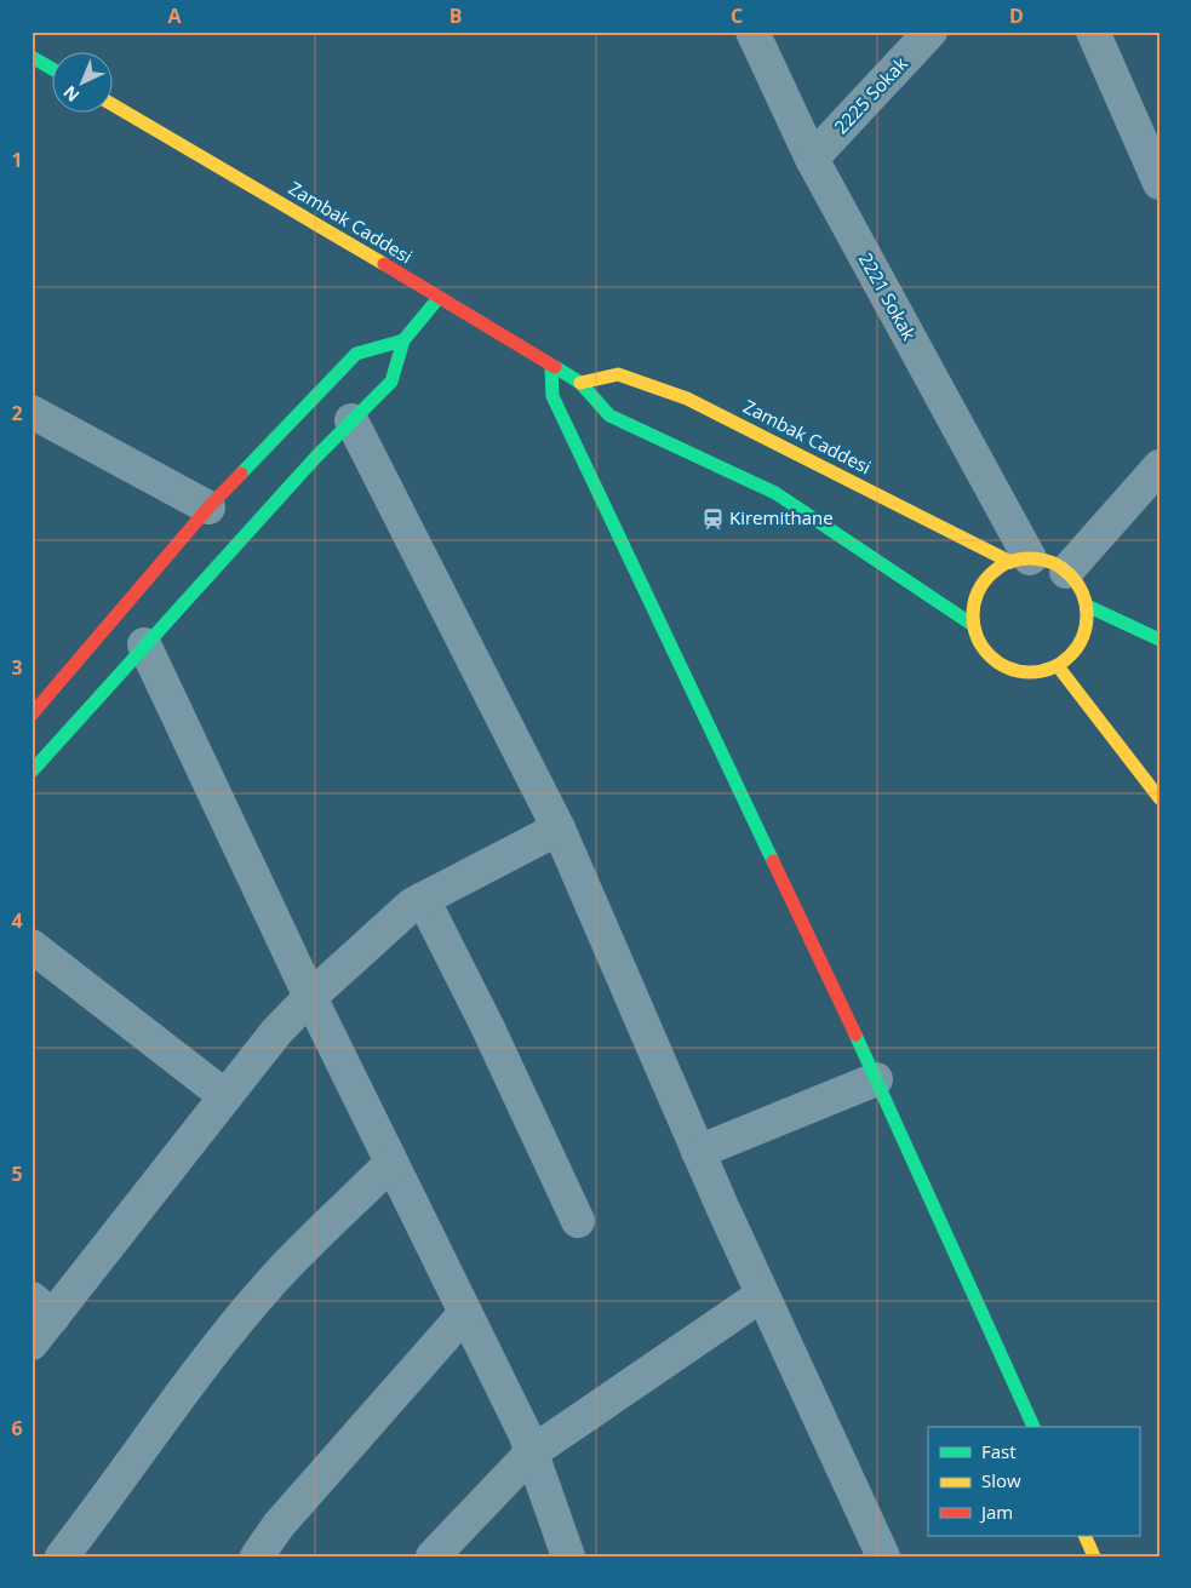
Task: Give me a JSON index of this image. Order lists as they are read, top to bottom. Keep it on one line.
{"streets":{"main road":["Zambak Caddesi"],"street":["2225 Sokak","2221 Sokak"]},"crossings":[["2225 Sokak","2221 Sokak"],["Zambak Caddesi","2221 Sokak"]],"places":{"station":["Kiremithane"]},"legend":["Fast","Slow","Jam"],"north":"bottom left","grid":{"columns":["A","B","C","D"],"rows":["1","2","3","4","5","6"]}}
